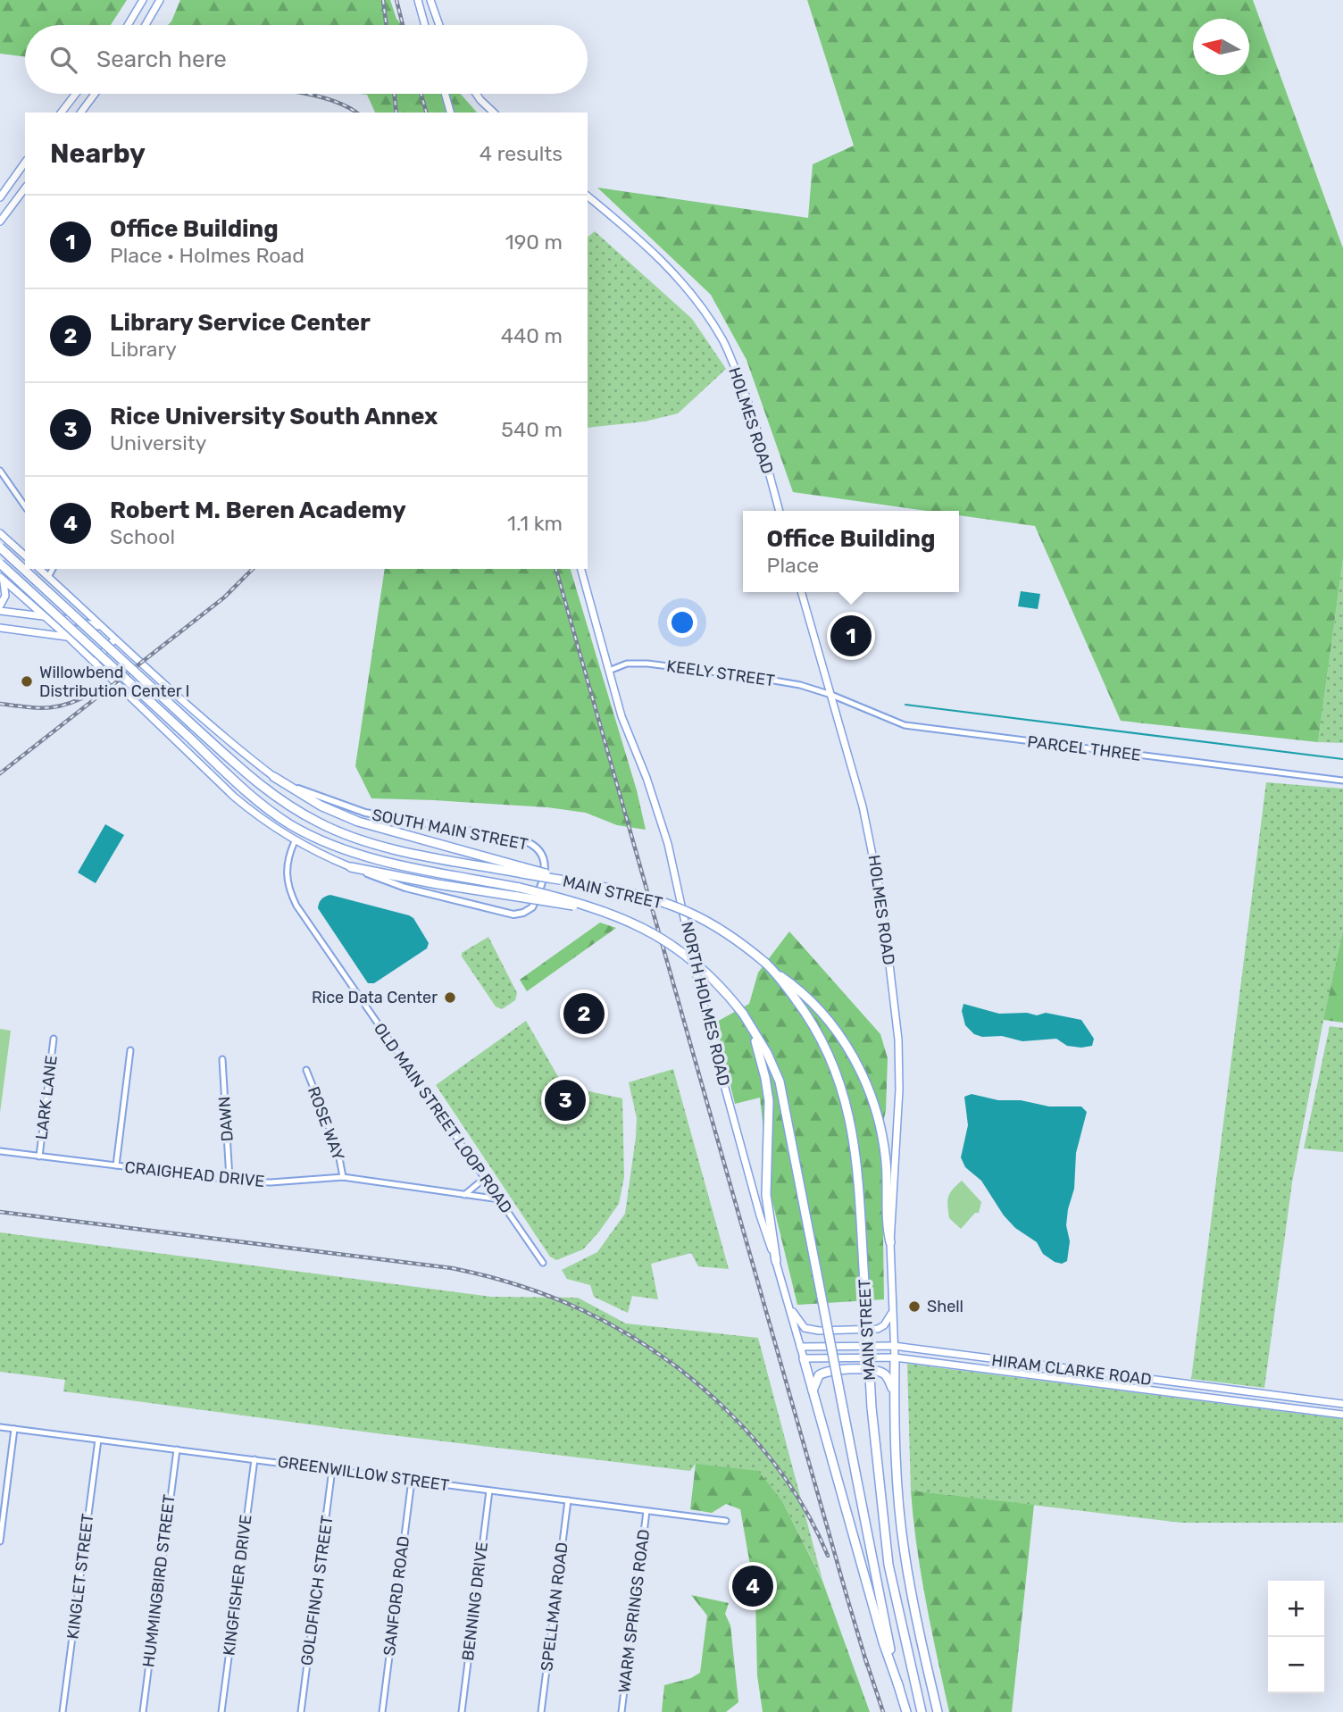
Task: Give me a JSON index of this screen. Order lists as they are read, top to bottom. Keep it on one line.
{"streets":{"highway":["MAIN STREET"],"main road":["HOLMES ROAD","SOUTH MAIN STREET","NORTH HOLMES ROAD","HIRAM CLARKE ROAD"],"street":["KEELY STREET","PARCEL THREE","LARK LANE","OLD MAIN STREET LOOP ROAD","DAWN","ROSE WAY","CRAIGHEAD DRIVE","GREENWILLOW STREET","KINGLET STREET","HUMMINGBIRD STREET","KINGFISHER DRIVE","GOLDFINCH STREET","SANFORD ROAD","BENNING DRIVE","SPELLMAN ROAD","WARM SPRINGS ROAD"]},"crossings":[["HOLMES ROAD","KEELY STREET"],["HOLMES ROAD","PARCEL THREE"],["KEELY STREET","PARCEL THREE"],["KEELY STREET","NORTH HOLMES ROAD"],["SOUTH MAIN STREET","OLD MAIN STREET LOOP ROAD"],["LARK LANE","CRAIGHEAD DRIVE"],["OLD MAIN STREET LOOP ROAD","CRAIGHEAD DRIVE"],["DAWN","CRAIGHEAD DRIVE"],["ROSE WAY","CRAIGHEAD DRIVE"],["GREENWILLOW STREET","KINGLET STREET"],["GREENWILLOW STREET","HUMMINGBIRD STREET"],["GREENWILLOW STREET","KINGFISHER DRIVE"],["GREENWILLOW STREET","GOLDFINCH STREET"],["GREENWILLOW STREET","SANFORD ROAD"],["GREENWILLOW STREET","BENNING DRIVE"],["GREENWILLOW STREET","SPELLMAN ROAD"],["GREENWILLOW STREET","WARM SPRINGS ROAD"]],"places":["Willowbend Distribution Center I","Rice Data Center","Shell"],"north":"left","page":{"search":"Search here","heading":["Nearby","4 results"],"list":[{"mark":"1","name":"Office Building","note":"Place · Holmes Road","value":"190 m"},{"mark":"2","name":"Library Service Center","note":"Library","value":"440 m"},{"mark":"3","name":"Rice University South Annex","note":"University","value":"540 m"},{"mark":"4","name":"Robert M. Beren Academy","note":"School","value":"1.1 km"}],"popup":["Office Building","Place"],"pins":["1","2","3","4"],"map_buttons":["+","−"]}}
